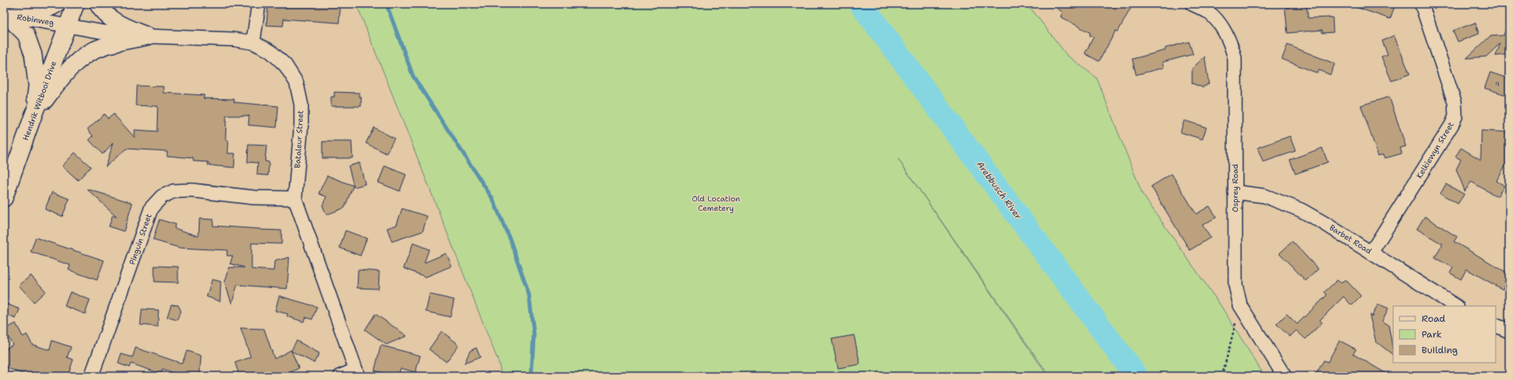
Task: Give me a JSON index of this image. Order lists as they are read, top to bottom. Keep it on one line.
{"streets":{"main road":["Hendrik Witbooi Drive"],"street":["Robinweg","Bataleur Street","Kelkiewyn Street","Osprey Road","Pinguin Street","Barbet Road"]},"crossings":[["Robinweg","Hendrik Witbooi Drive"],["Robinweg","Bataleur Street"],["Hendrik Witbooi Drive","Bataleur Street"],["Bataleur Street","Pinguin Street"],["Kelkiewyn Street","Barbet Road"],["Osprey Road","Barbet Road"]],"water":["Arebbusch River"],"parks":["Old Location Cemetery"],"house_numbers":["9"],"legend":["Road","Park","Building"]}
